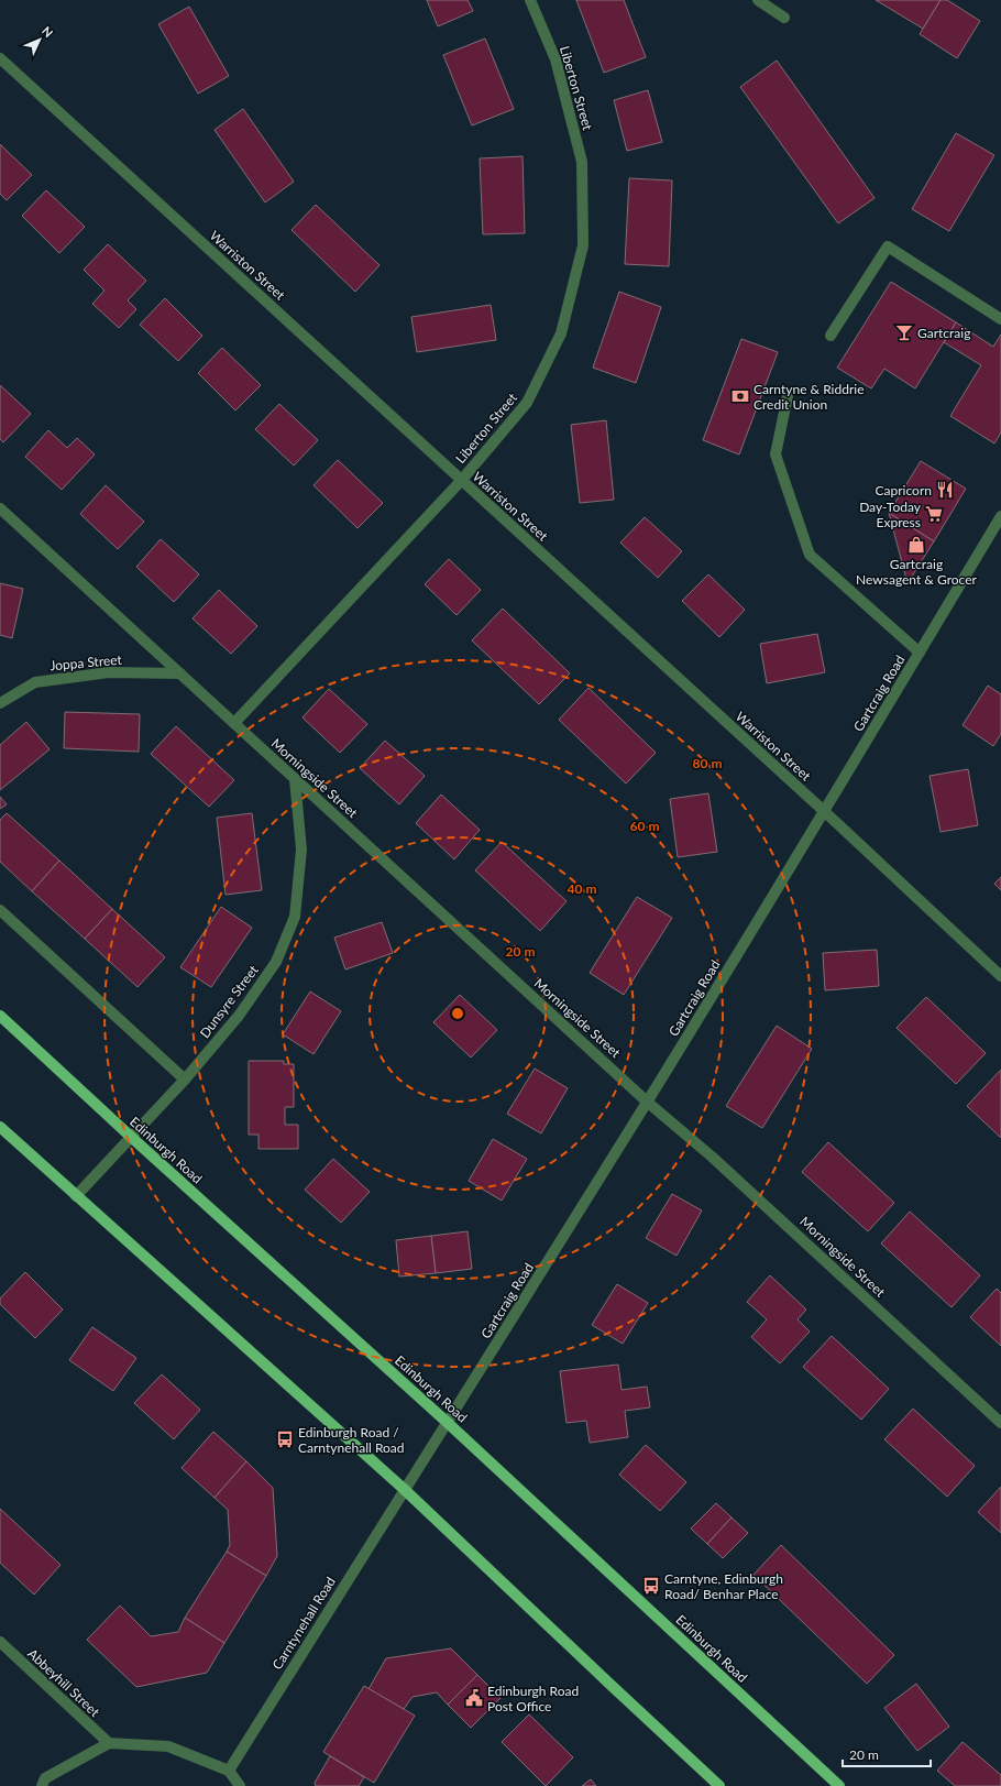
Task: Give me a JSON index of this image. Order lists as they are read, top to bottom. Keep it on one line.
{"streets":{"main road":["Edinburgh Road"],"street":["Liberton Street","Warriston Street","Joppa Street","Gartcraig Road","Morningside Street","Dunsyre Street","Carntynehall Road","Abbeyhill Street"]},"crossings":[["Liberton Street","Warriston Street"],["Liberton Street","Morningside Street"],["Warriston Street","Gartcraig Road"],["Joppa Street","Morningside Street"],["Gartcraig Road","Morningside Street"],["Gartcraig Road","Edinburgh Road"],["Gartcraig Road","Carntynehall Road"],["Morningside Street","Dunsyre Street"],["Dunsyre Street","Edinburgh Road"]],"places":{"bar":["Gartcraig"],"bank":["Carntyne & Riddrie Credit Union"],"restaurant":["Capricorn"],"supermarket":["Day-Today Express"],"shop":["Gartcraig Newsagent & Grocer"],"bus stop":["Edinburgh Road / Carntynehall Road","Carntyne, Edinburgh Road/ Benhar Place"],"public building":["Edinburgh Road Post Office"]},"scale_bar":"20 m","north":"top right","rings":["80 m","60 m","40 m","20 m"]}
